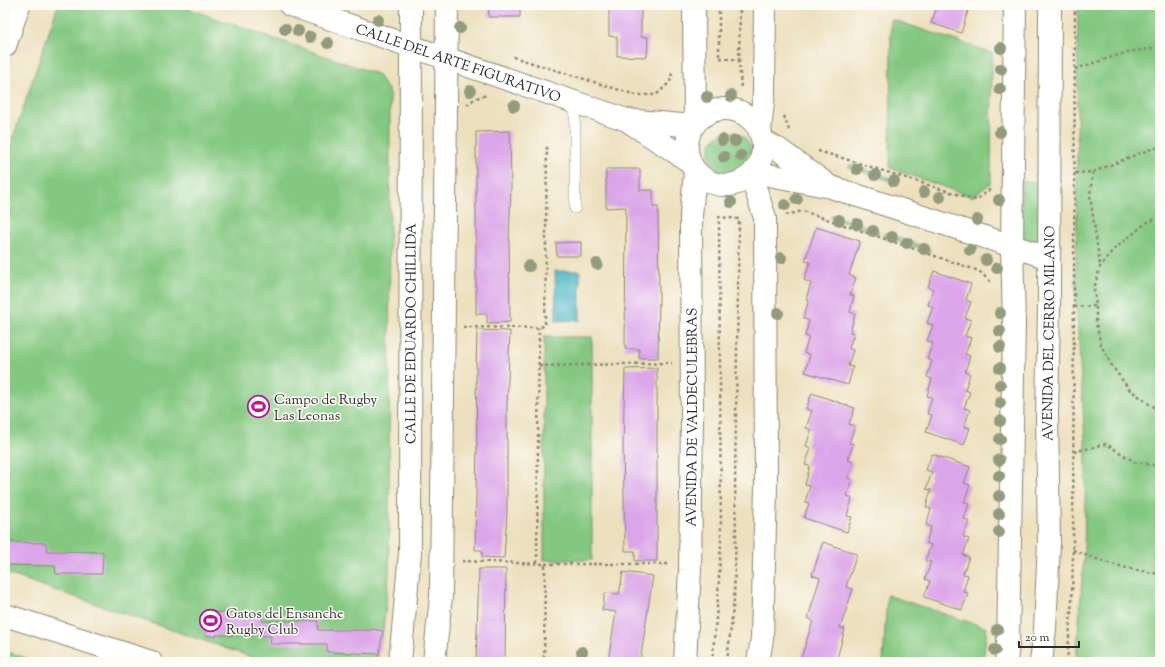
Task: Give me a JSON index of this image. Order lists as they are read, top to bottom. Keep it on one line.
{"streets":{"street":["CALLE DEL ARTE FIGURATIVO","CALLE DE EDUARDO CHILLIDA","AVENIDA DEL CERRO MILANO","AVENIDA DE VALDECULEBRAS"]},"crossings":[["CALLE DEL ARTE FIGURATIVO","CALLE DE EDUARDO CHILLIDA"],["CALLE DEL ARTE FIGURATIVO","AVENIDA DE VALDECULEBRAS"]],"places":{"sports":["Campo de Rugby Las Leonas","Gatos del Ensanche Rugby Club"]},"scale_bar":"20 m"}
